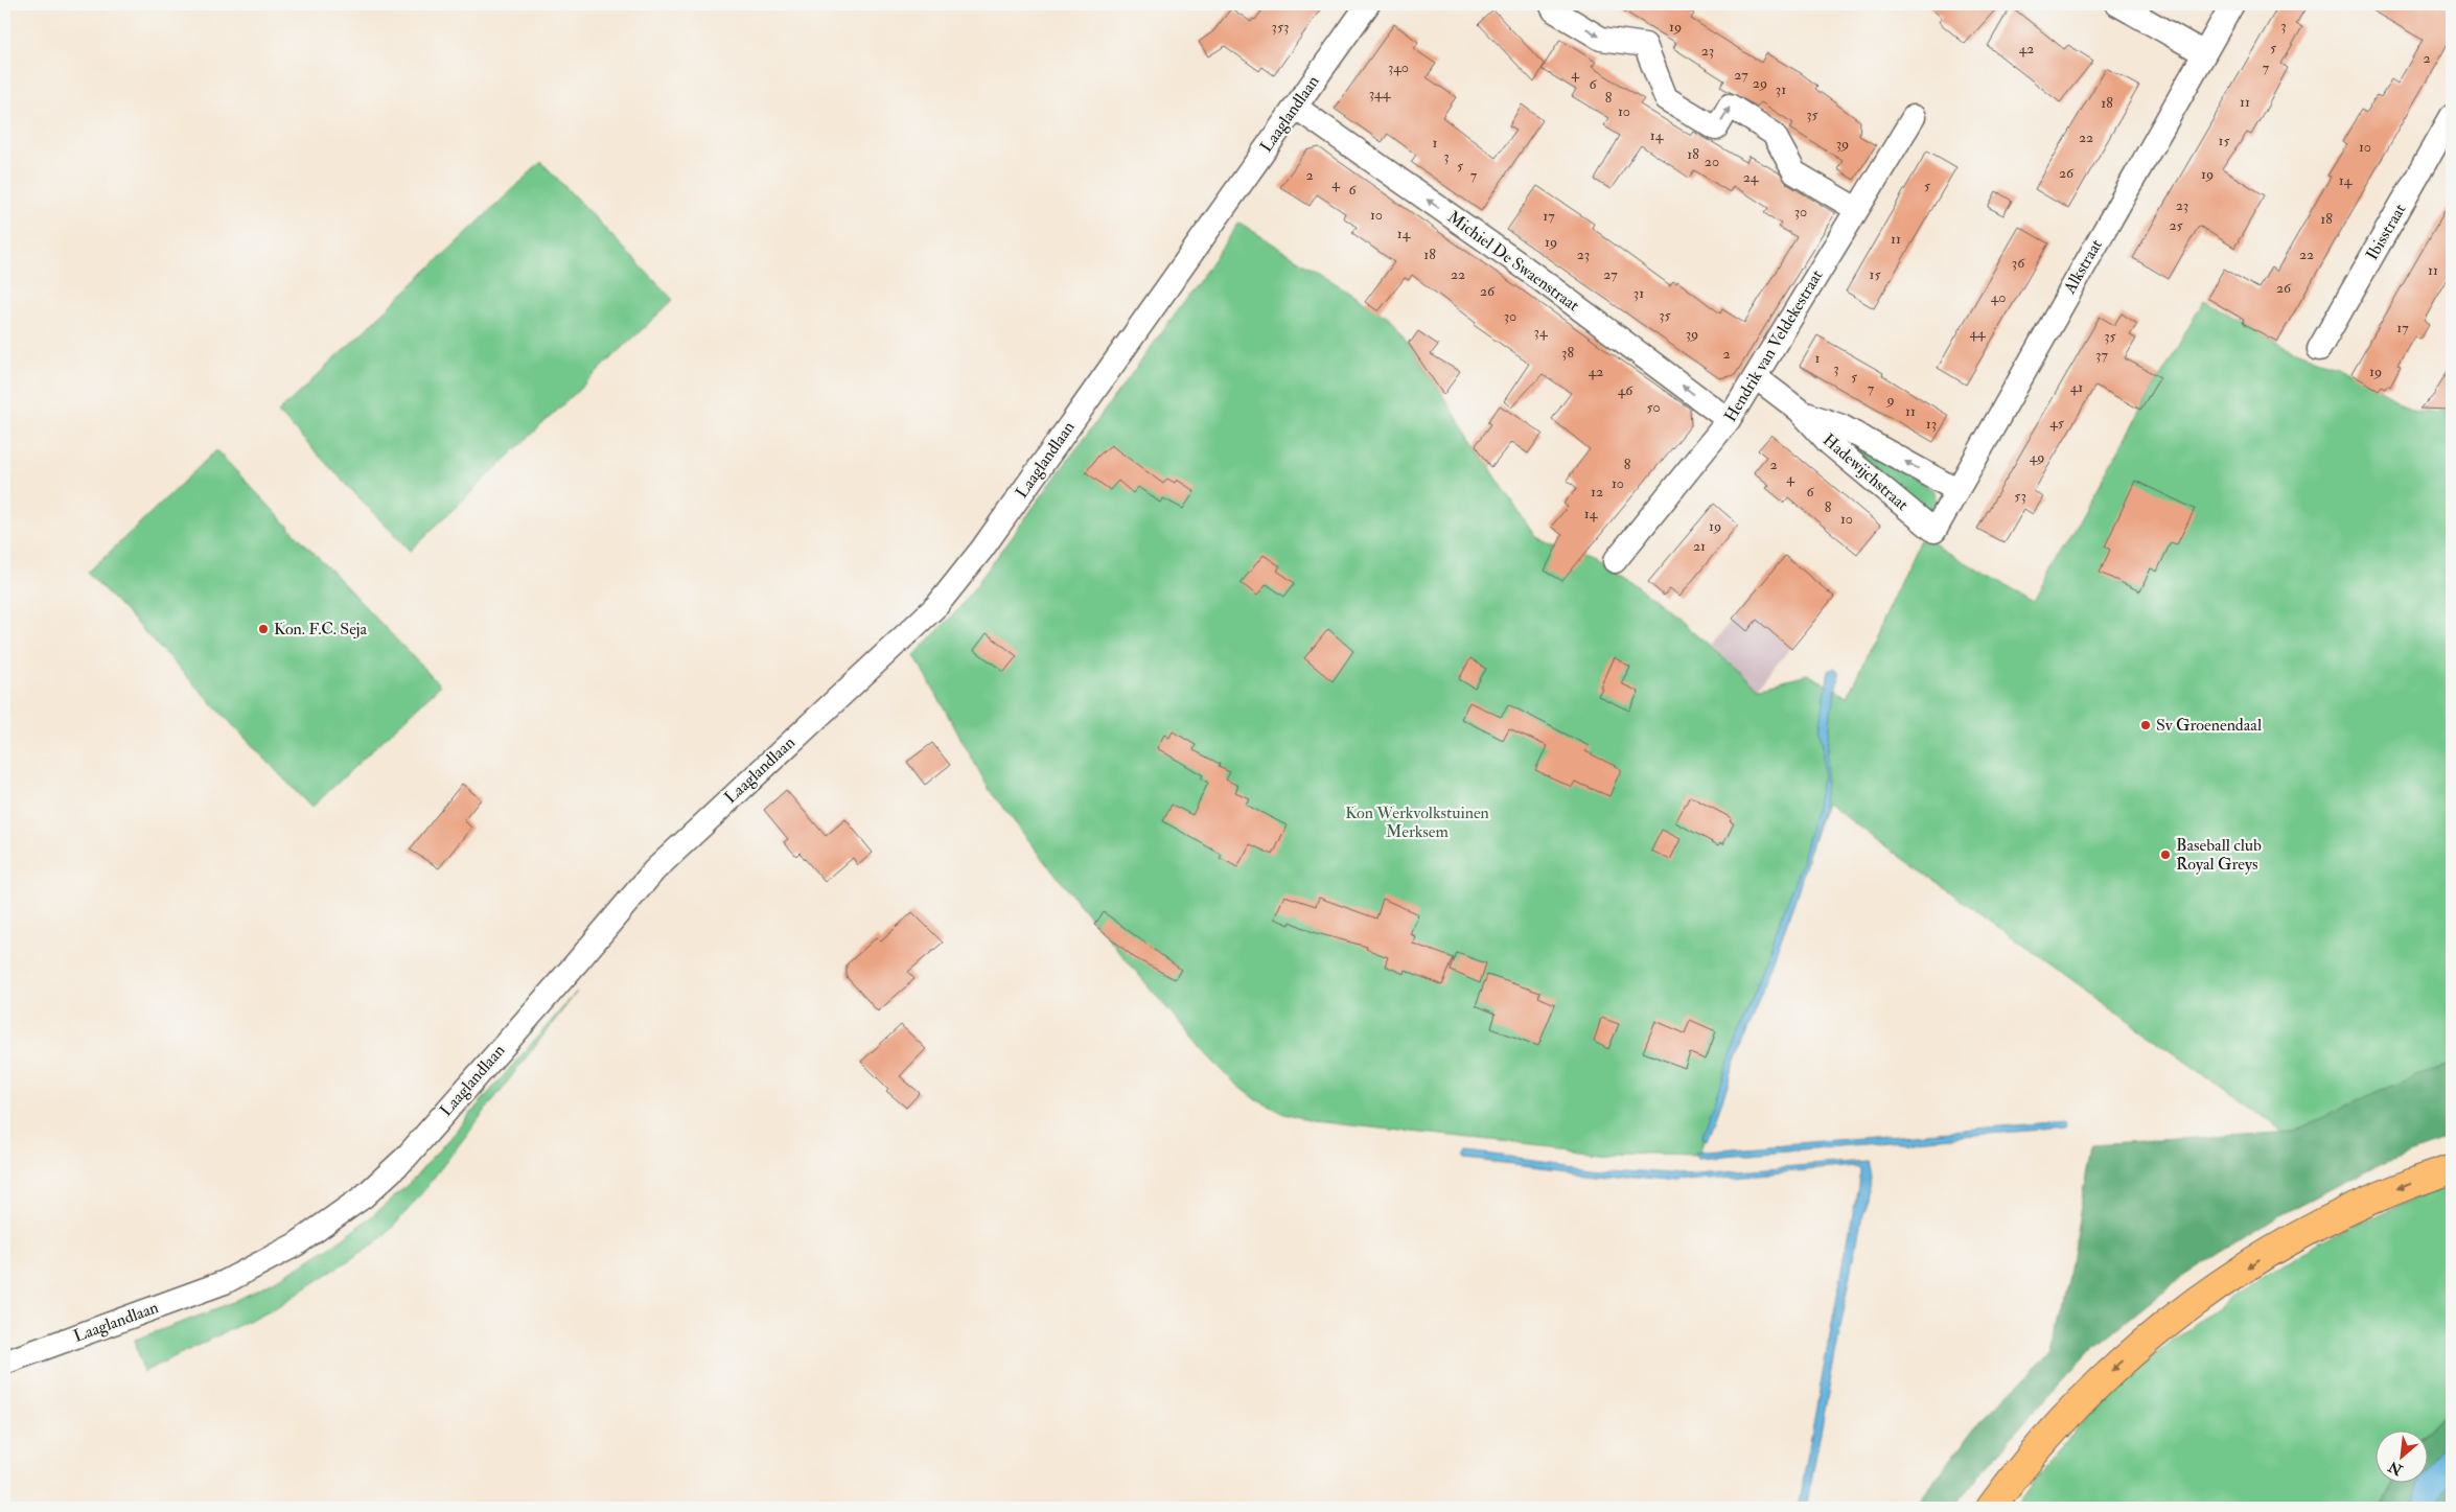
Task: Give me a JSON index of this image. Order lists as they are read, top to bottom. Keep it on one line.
{"streets":{"street":["Laaglandlaan","Ibisstraat","Michiel De Swaenstraat","Alkstraat","Hendrik van Veldekestraat","Hadewijchstraat"]},"crossings":[["Laaglandlaan","Michiel De Swaenstraat"],["Michiel De Swaenstraat","Hendrik van Veldekestraat"],["Alkstraat","Hadewijchstraat"],["Hendrik van Veldekestraat","Hadewijchstraat"]],"one_way":["Michiel De Swaenstraat"],"parks":["Kon Werkvolkstuinen Merksem"],"places":["Kon. F.C. Seja","Sv Groenendaal","Baseball club Royal Greys"],"house_numbers":["3","353","19","5","42","23","2","340","7","4","27","29","6","31","344","8","11","18","10","35","14","22","15","1","39","10","18","3","20","5","26","19","2","7","24","14","4","5","6","23","30","10","17","18","25","14","11","19","18","23","22","36","11","22","27","15","26","26","31","40","35","30","17","34","44","39","35","38","2","37","1","3","42","19","5","41","7","46","9","50","11","45","13","49","8","2","4","10","12","6","53","8","14","10","19","21"],"north":"bottom left"}
